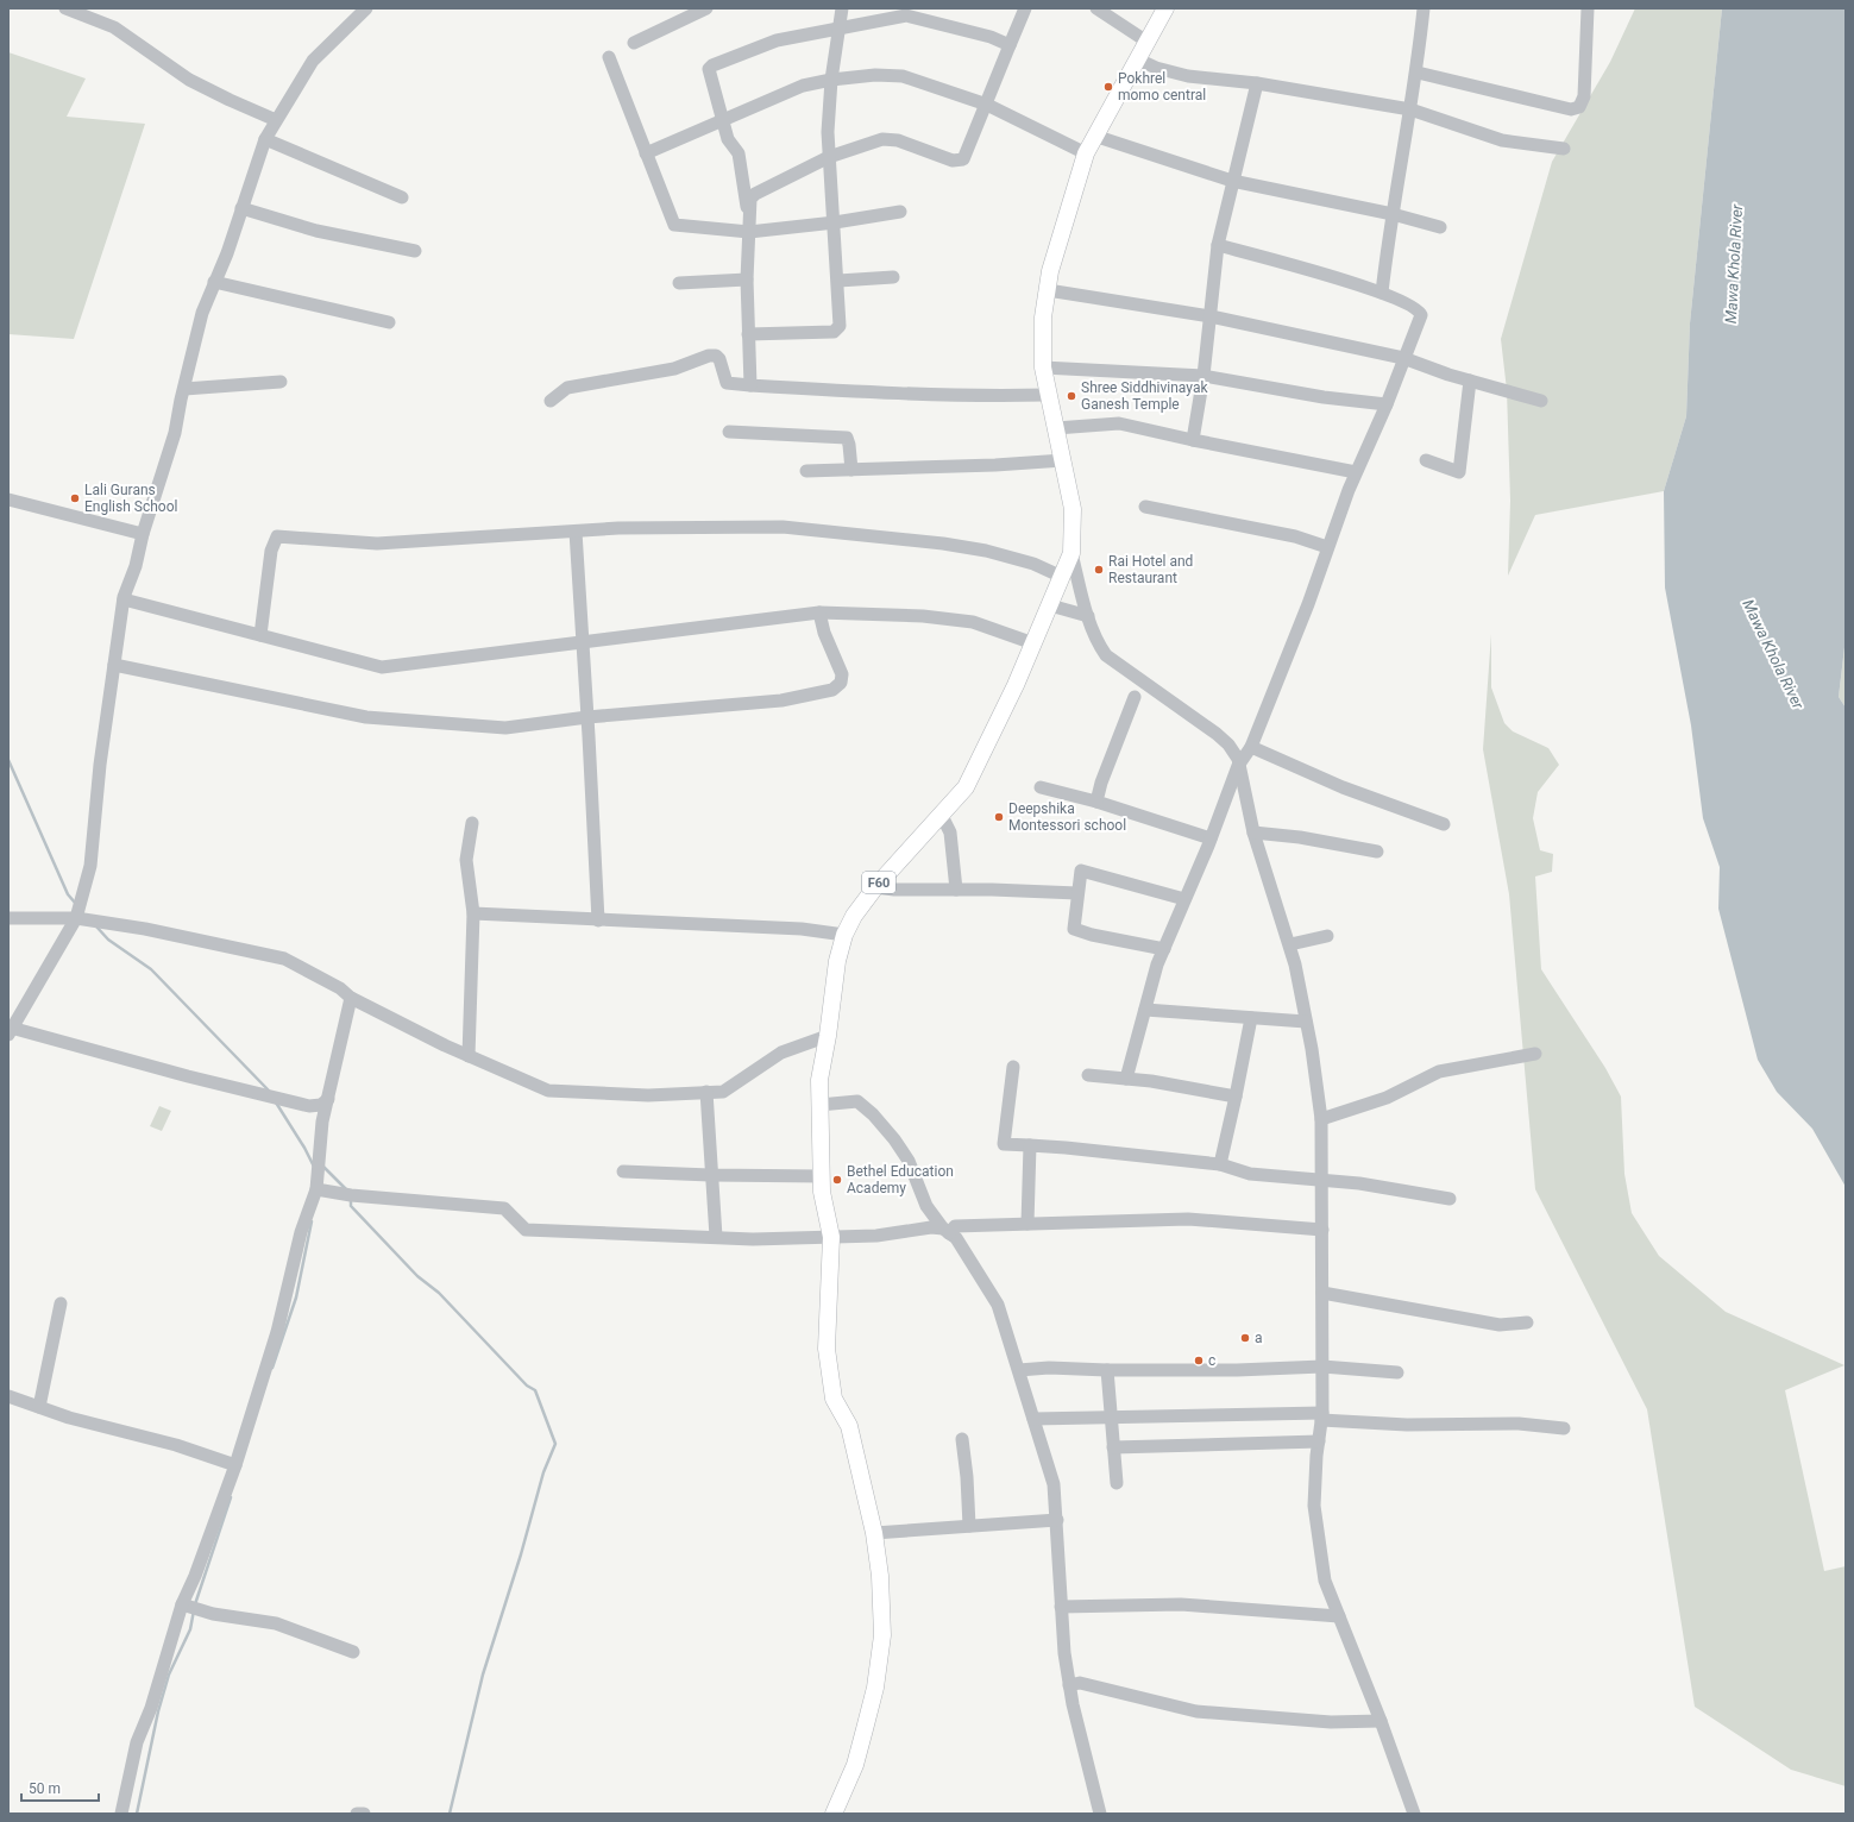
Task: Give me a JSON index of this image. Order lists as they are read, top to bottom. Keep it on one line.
{"streets":{"main road":["F60"]},"water":["Mawa Khola River"],"places":["Pokhrel momo central","Shree Siddhivinayak Ganesh Temple","Lali Gurans English School","Rai Hotel and Restaurant","Deepshika Montessori school","Bethel Education Academy","a","c"],"scale_bar":"50 m"}
